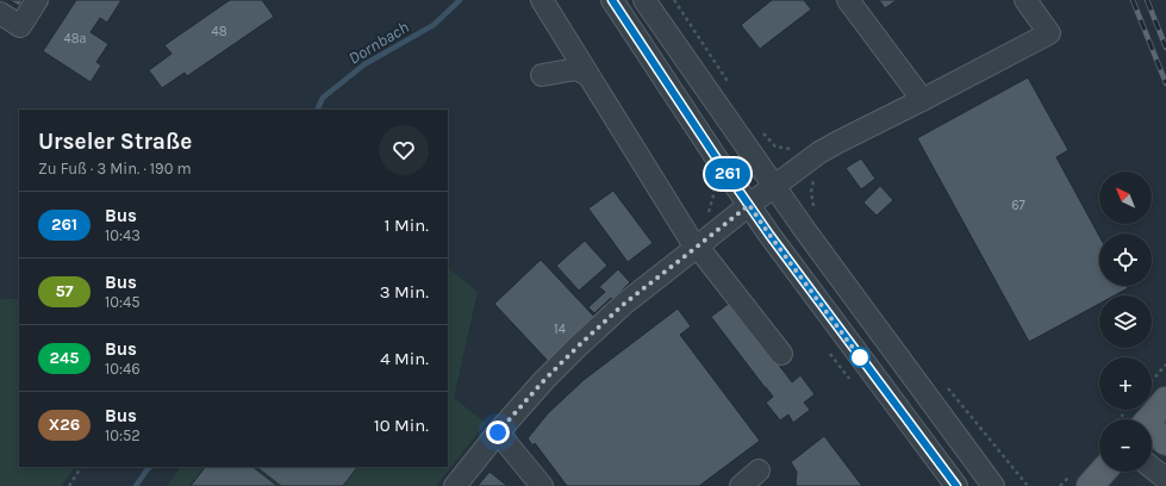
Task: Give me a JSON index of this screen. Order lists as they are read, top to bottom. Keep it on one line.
{"water":["Dornbach"],"lines":["bus line 261"],"house_numbers":["48","48a","67","14"],"north":"top left","page":{"on_map":"261","heading":["Urseler Straße","Zu Fuß · 3 Min. · 190 m"],"map_buttons":["+","−"],"list":[{"mark":"261","name":"Bus","note":"10:43","value":"1 Min."},{"mark":"57","name":"Bus","note":"10:45","value":"3 Min."},{"mark":"245","name":"Bus","note":"10:46","value":"4 Min."},{"mark":"X26","name":"Bus","note":"10:52","value":"10 Min."}]}}
